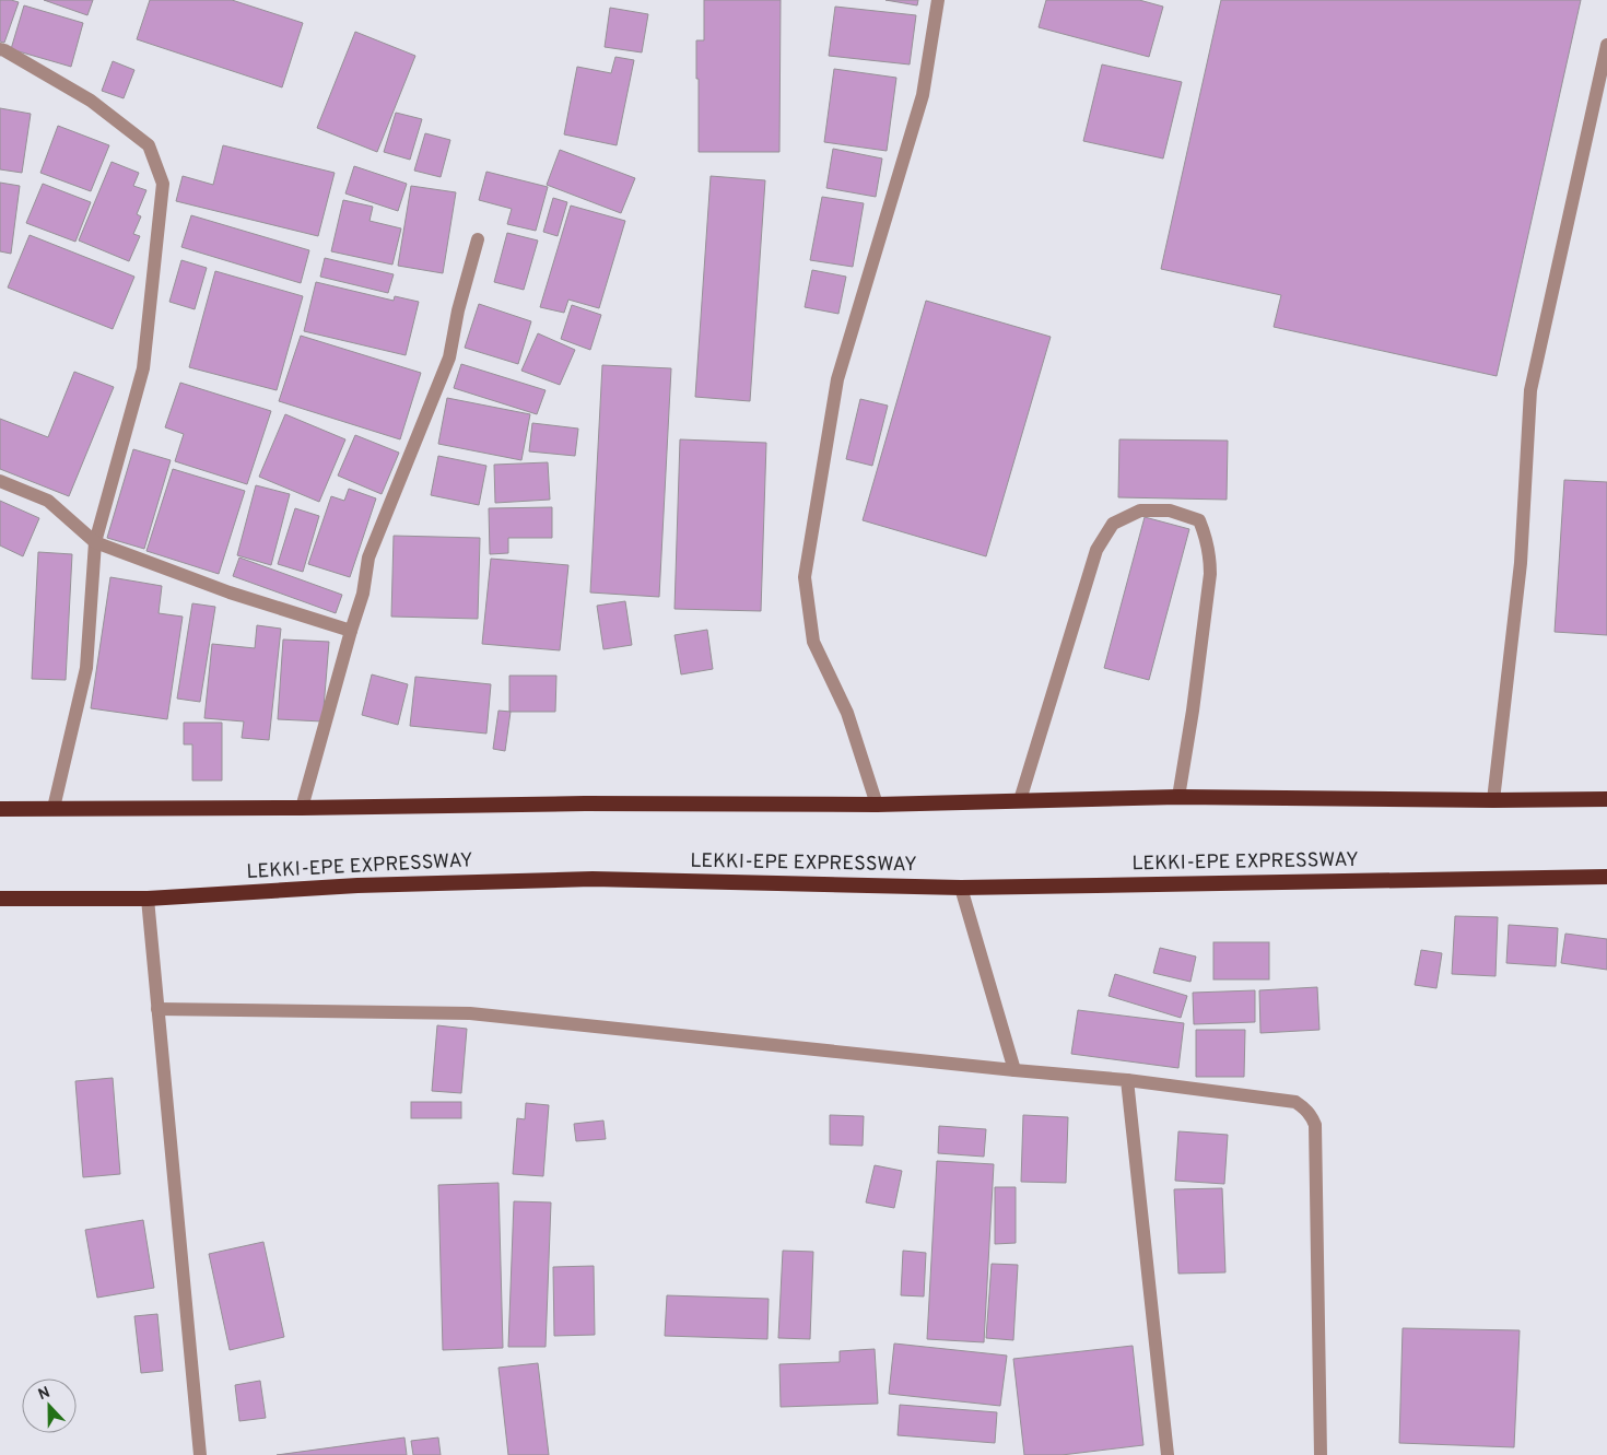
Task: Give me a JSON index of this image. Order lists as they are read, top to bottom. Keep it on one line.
{"streets":{"highway":["LEKKI-EPE EXPRESSWAY"]},"north":"top"}
